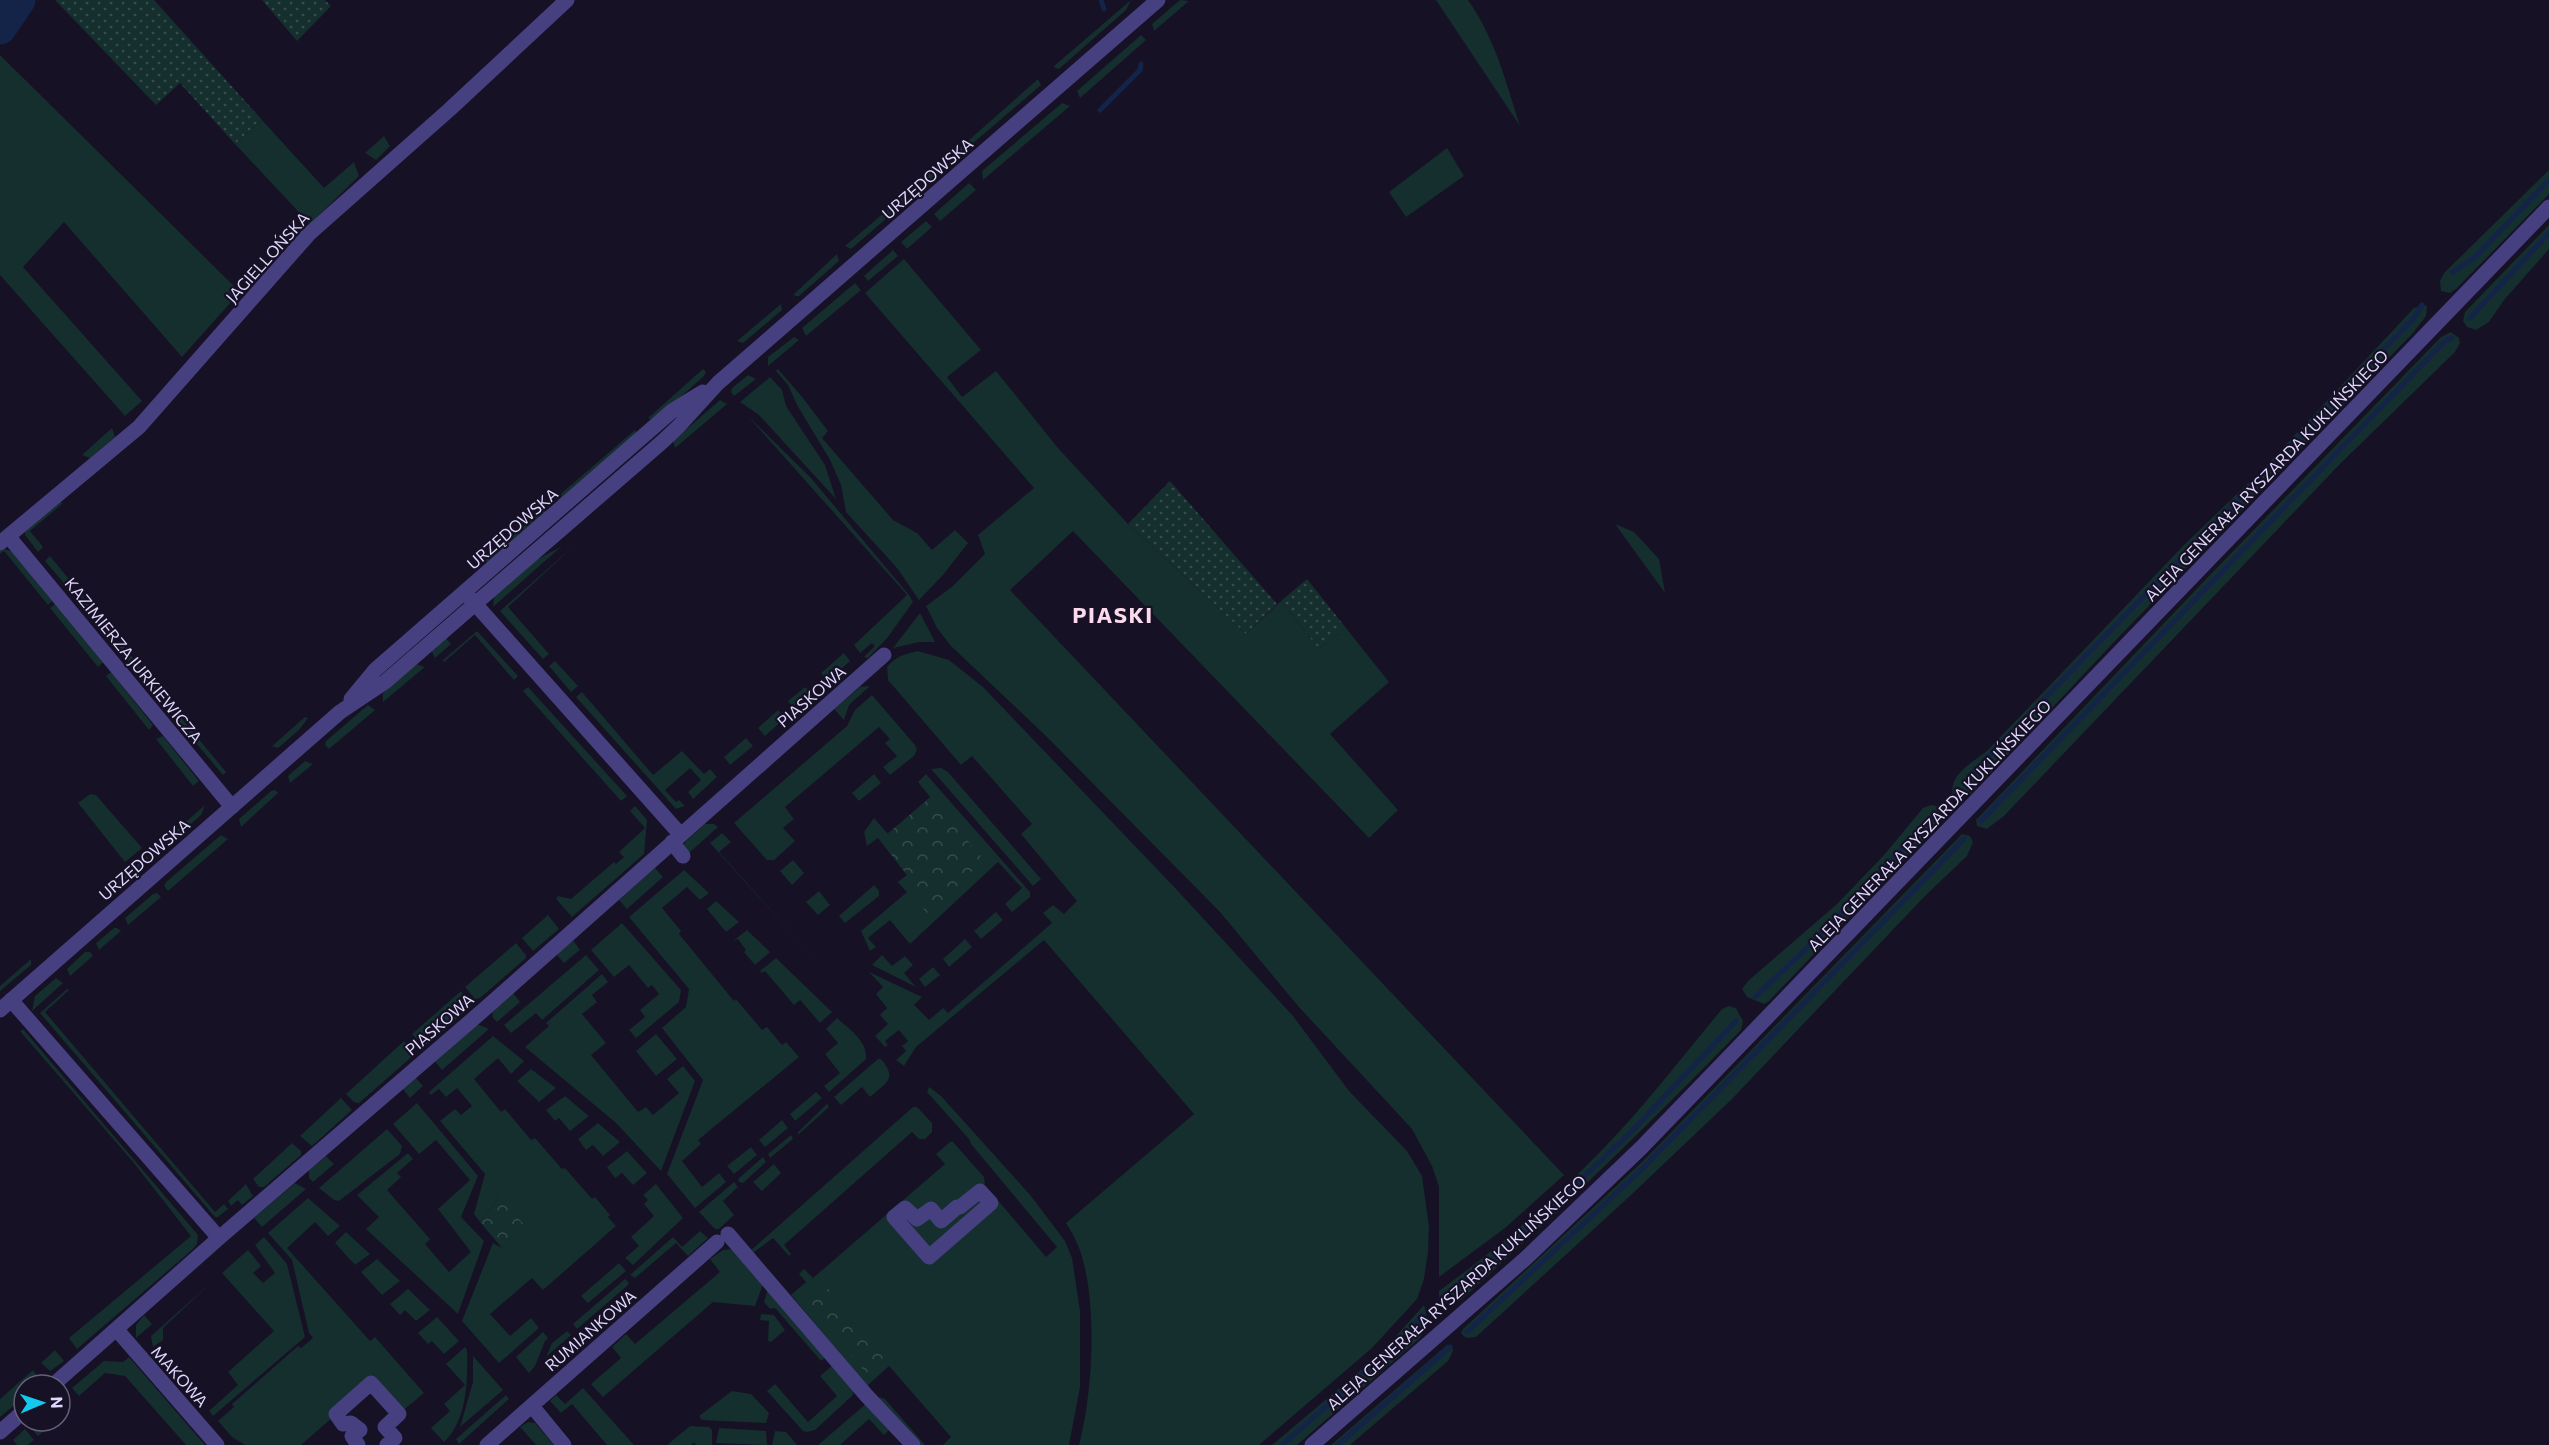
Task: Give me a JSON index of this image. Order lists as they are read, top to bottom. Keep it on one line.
{"streets":{"street":["URZĘDOWSKA","JAGIELLOŃSKA","ALEJA GENERAŁA RYSZARDA KUKLIŃSKIEGO","KAZIMIERZA JURKIEWICZA","PIASKOWA","RUMIANKOWA","MAKOWA"]},"crossings":[["URZĘDOWSKA","KAZIMIERZA JURKIEWICZA"],["JAGIELLOŃSKA","KAZIMIERZA JURKIEWICZA"],["PIASKOWA","MAKOWA"]],"districts":["PIASKI"],"north":"right"}
